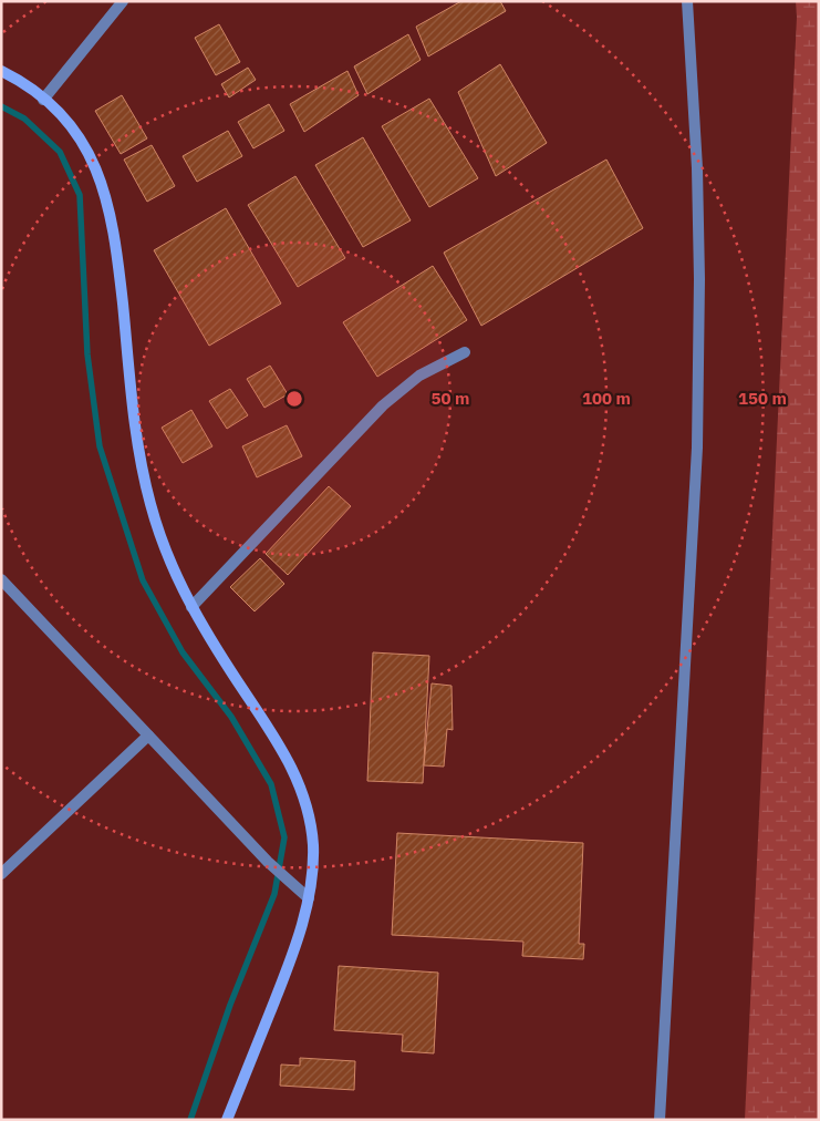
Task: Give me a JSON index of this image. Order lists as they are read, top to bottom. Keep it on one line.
{"rings":["50 m","100 m","150 m"]}
